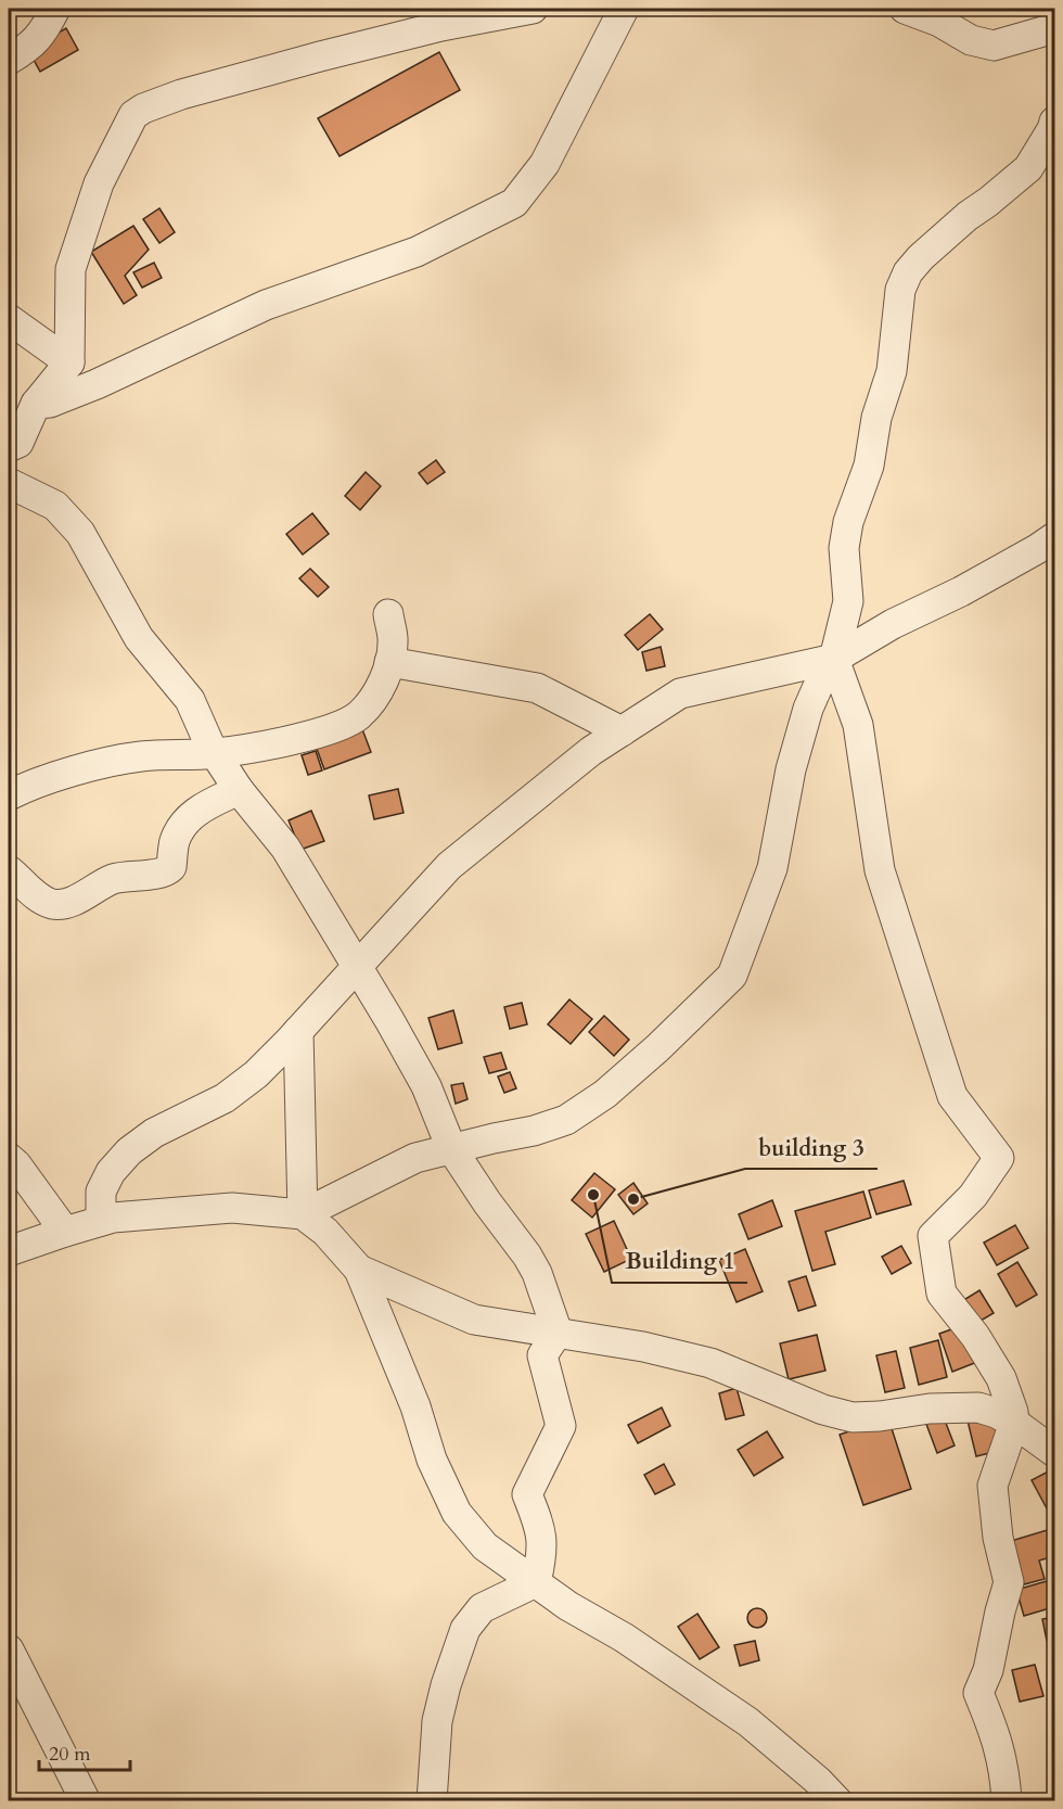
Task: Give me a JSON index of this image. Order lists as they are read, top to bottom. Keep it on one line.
{"places":["Building 1","building 3"],"scale_bar":"20 m"}
